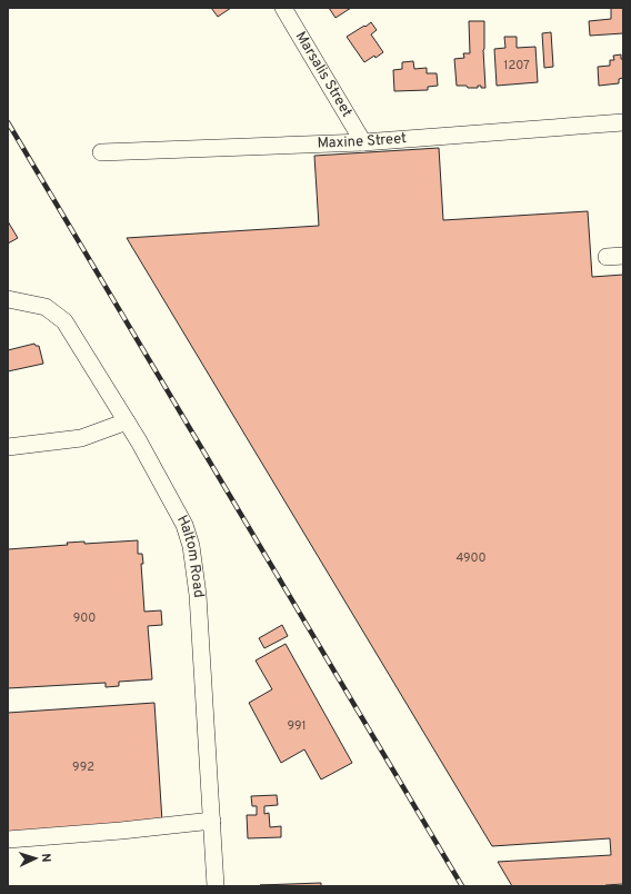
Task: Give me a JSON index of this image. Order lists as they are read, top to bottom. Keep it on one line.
{"streets":{"street":["Marsalis Street","Maxine Street","Haltom Road"]},"crossings":[["Marsalis Street","Maxine Street"]],"house_numbers":["1207","4900","900","991","992"],"north":"right"}
